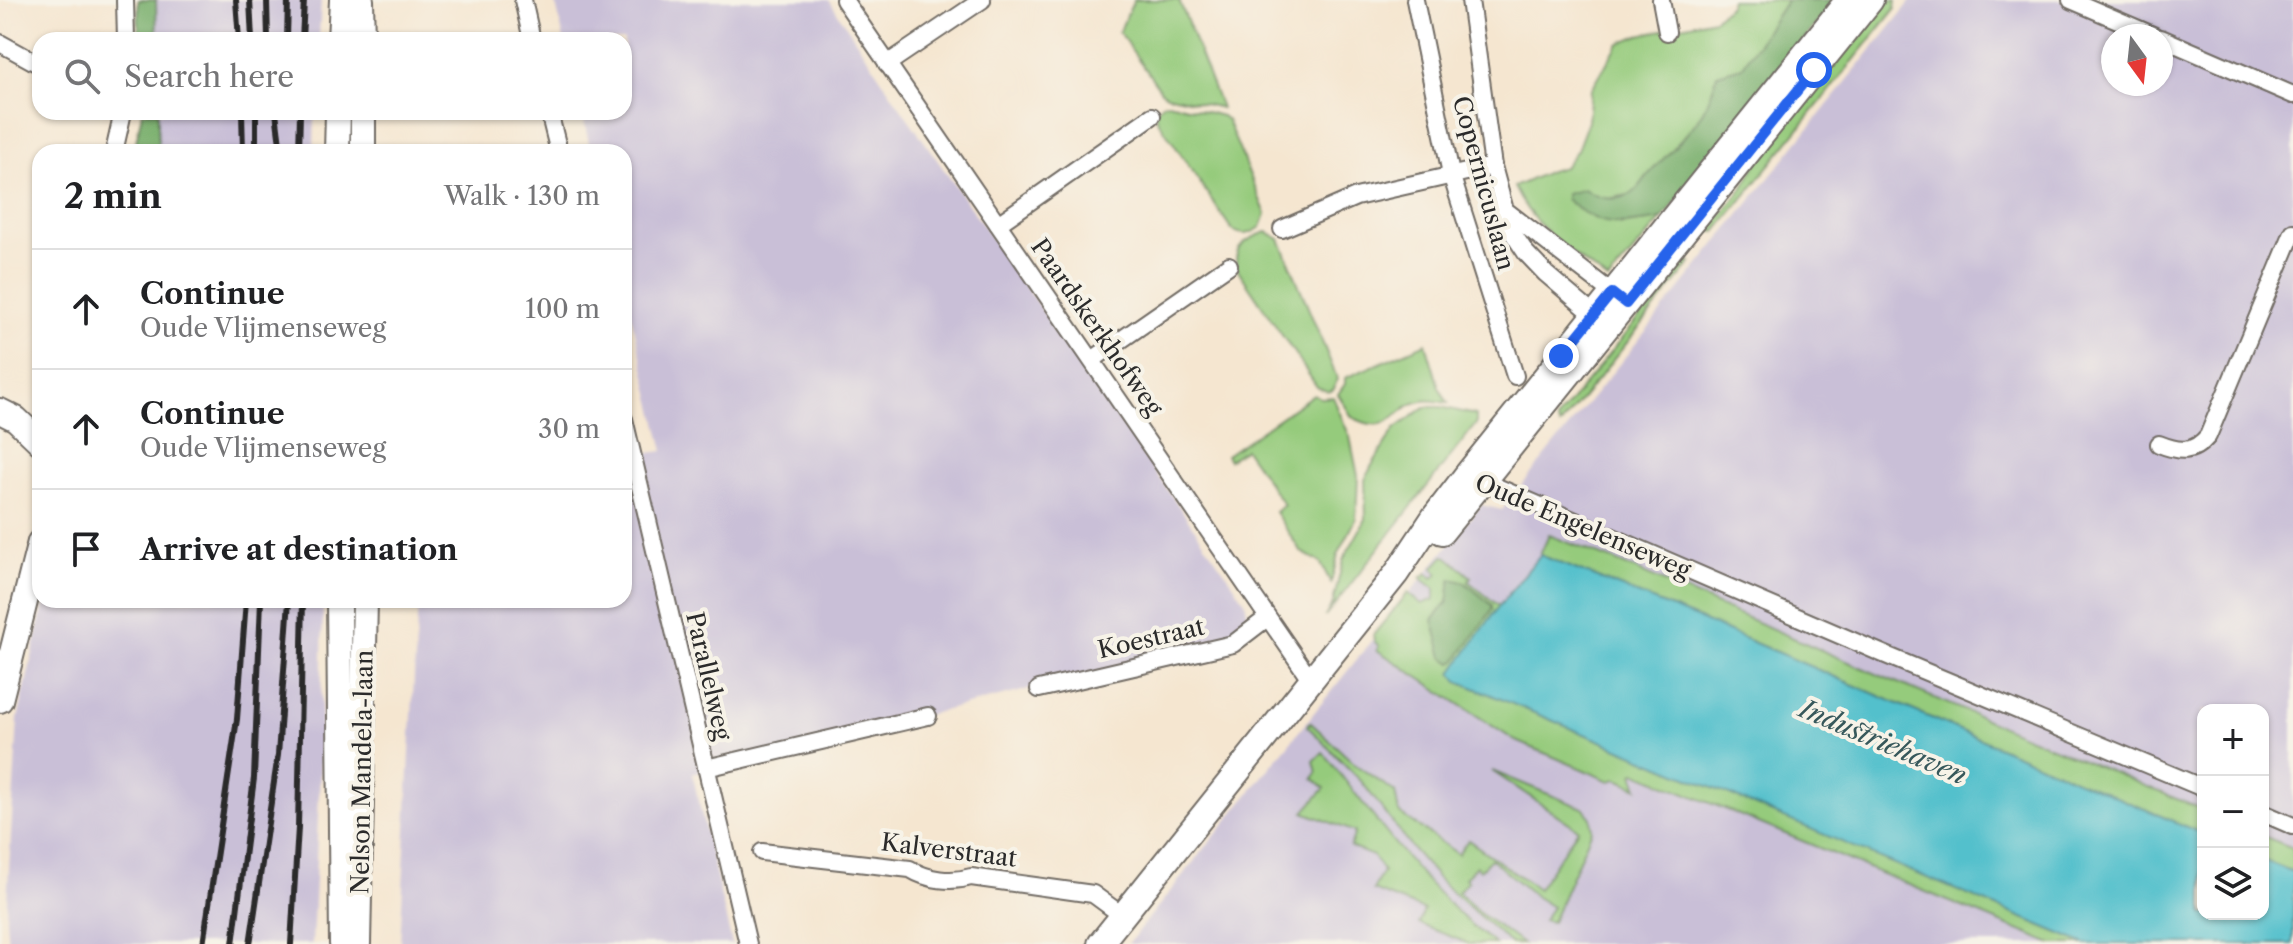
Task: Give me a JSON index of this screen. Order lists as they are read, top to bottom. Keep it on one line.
{"streets":{"street":["Copernicuslaan","Paardskerkhofweg","Oude Engelenseweg","Koestraat","Parallelweg","Nelson Mandela-laan","Kalverstraat"]},"crossings":[["Paardskerkhofweg","Oude Engelenseweg"],["Paardskerkhofweg","Koestraat"],["Oude Engelenseweg","Kalverstraat"]],"water":["Industriehaven"],"north":"bottom","page":{"search":"Search here","heading":["2 min","Walk · 130 m"],"list":[["Continue","Oude Vlijmenseweg","100 m"],["Continue","Oude Vlijmenseweg","30 m"],"Arrive at destination"],"map_buttons":["+","−"]}}
